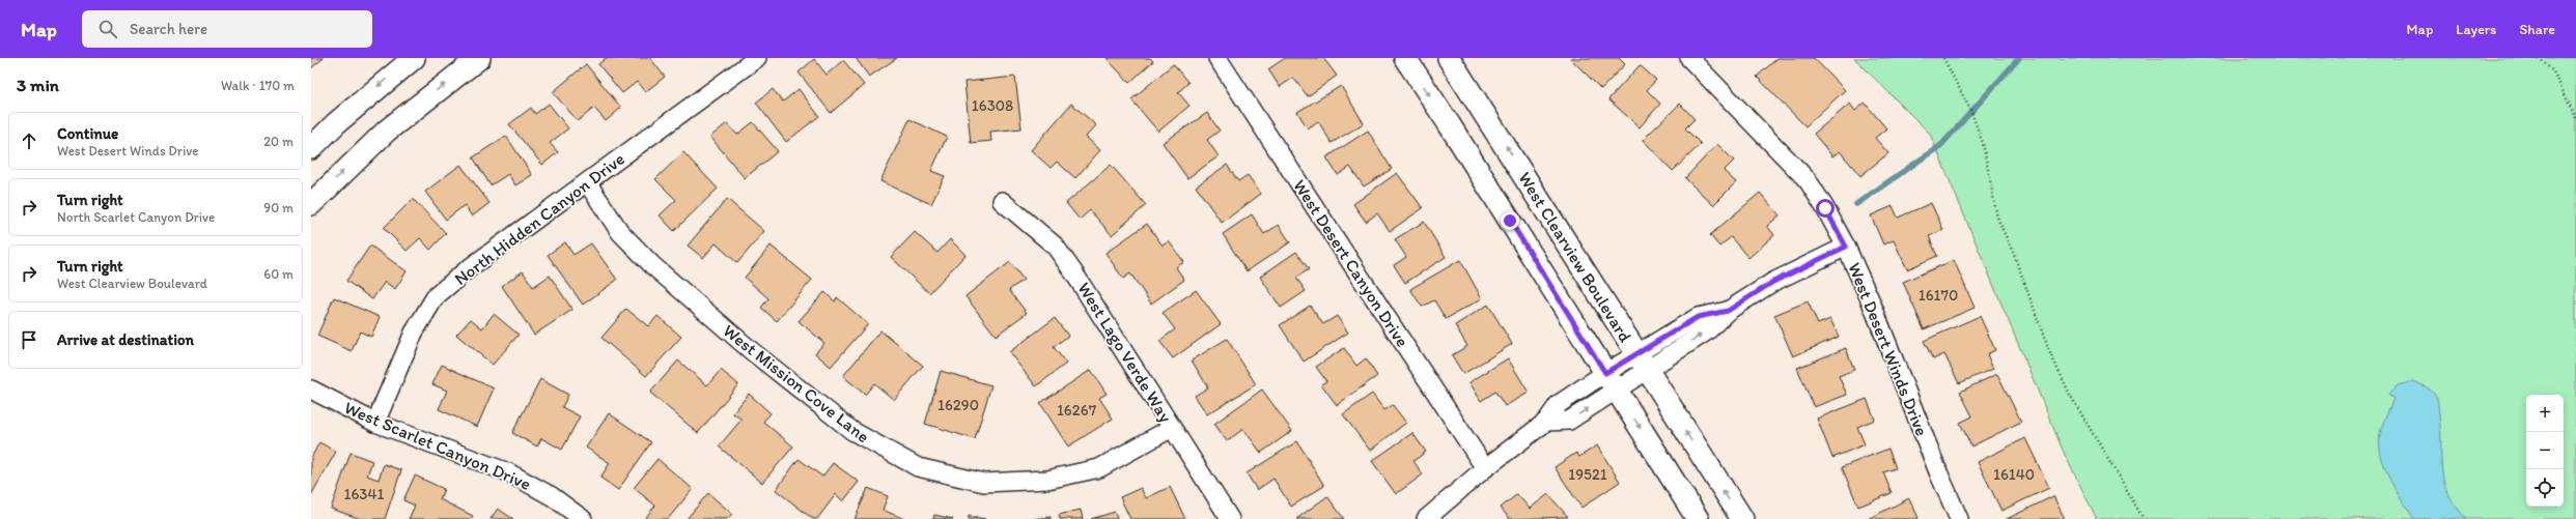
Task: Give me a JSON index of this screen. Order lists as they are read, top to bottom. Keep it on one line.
{"streets":{"street":["North Hidden Canyon Drive","West Clearview Boulevard","West Desert Canyon Drive","West Desert Winds Drive","West Lago Verde Way","West Mission Cove Lane","West Scarlet Canyon Drive"]},"crossings":[["North Hidden Canyon Drive","West Mission Cove Lane"],["North Hidden Canyon Drive","West Scarlet Canyon Drive"],["West Lago Verde Way","West Mission Cove Lane"]],"house_numbers":["16308","16170","16290","16267","19521","16140","16341"],"page":{"header":"Map","search":"Search here","nav":["Map","Layers","Share"],"heading":["3 min","Walk · 170 m"],"list":[["Continue","West Desert Winds Drive","20 m"],["Turn right","North Scarlet Canyon Drive","90 m"],["Turn right","West Clearview Boulevard","60 m"],"Arrive at destination"],"map_buttons":["+","−"]}}
